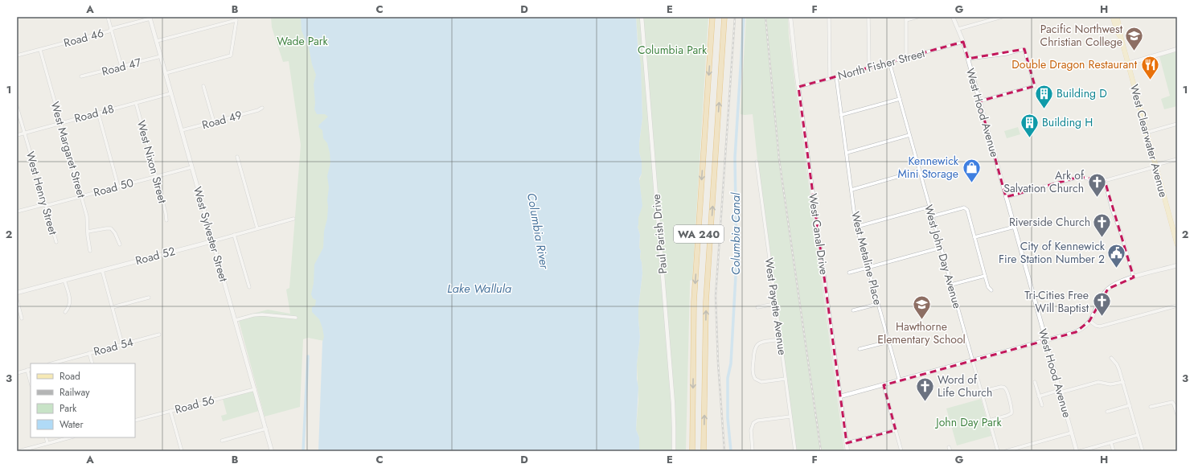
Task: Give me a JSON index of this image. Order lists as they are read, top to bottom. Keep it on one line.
{"streets":{"highway":["WA 240"],"main road":["West Clearwater Avenue"],"street":["Road 46","North Fisher Street","Road 47","West Hood Avenue","Road 48","Road 49","West Margaret Street","West Nixon Street","Road 50","West Henry Street","West Sylvester Street","Paul Parish Drive","West Canal Drive","Road 52","West John Day Avenue","West Metaline Place","West Payette Avenue","Road 54","Road 56"]},"crossings":[["Road 46","West Margaret Street"],["Road 46","West Sylvester Street"],["North Fisher Street","West Hood Avenue"],["North Fisher Street","West Canal Drive"],["North Fisher Street","West John Day Avenue"],["North Fisher Street","West Metaline Place"],["Road 47","West Sylvester Street"],["Road 48","West Margaret Street"],["Road 48","West Nixon Street"],["Road 48","West Henry Street"],["Road 48","West Sylvester Street"],["Road 49","West Sylvester Street"],["West Margaret Street","Road 50"],["West Nixon Street","Road 50"],["Road 50","West Henry Street"],["Road 50","West Sylvester Street"],["West Sylvester Street","Road 52"],["West Sylvester Street","Road 56"]],"water":["Columbia River","Columbia Canal","Lake Wallula"],"parks":["Wade Park","Columbia Park","John Day Park"],"places":{"school or university":["Pacific Northwest Christian College","Hawthorne Elementary School"],"restaurant":["Double Dragon Restaurant"],"building":["Building D","Building H"],"shop":["Kennewick Mini Storage"],"church":["Ark of Salvation Church","Riverside Church","Tri-Cities Free Will Baptist","Word of Life Church"],"public building":["City of Kennewick Fire Station Number 2"]},"legend":["Road","Railway","Park","Water"],"grid":{"columns":["A","B","C","D","E","F","G","H"],"rows":["1","2","3"]}}
